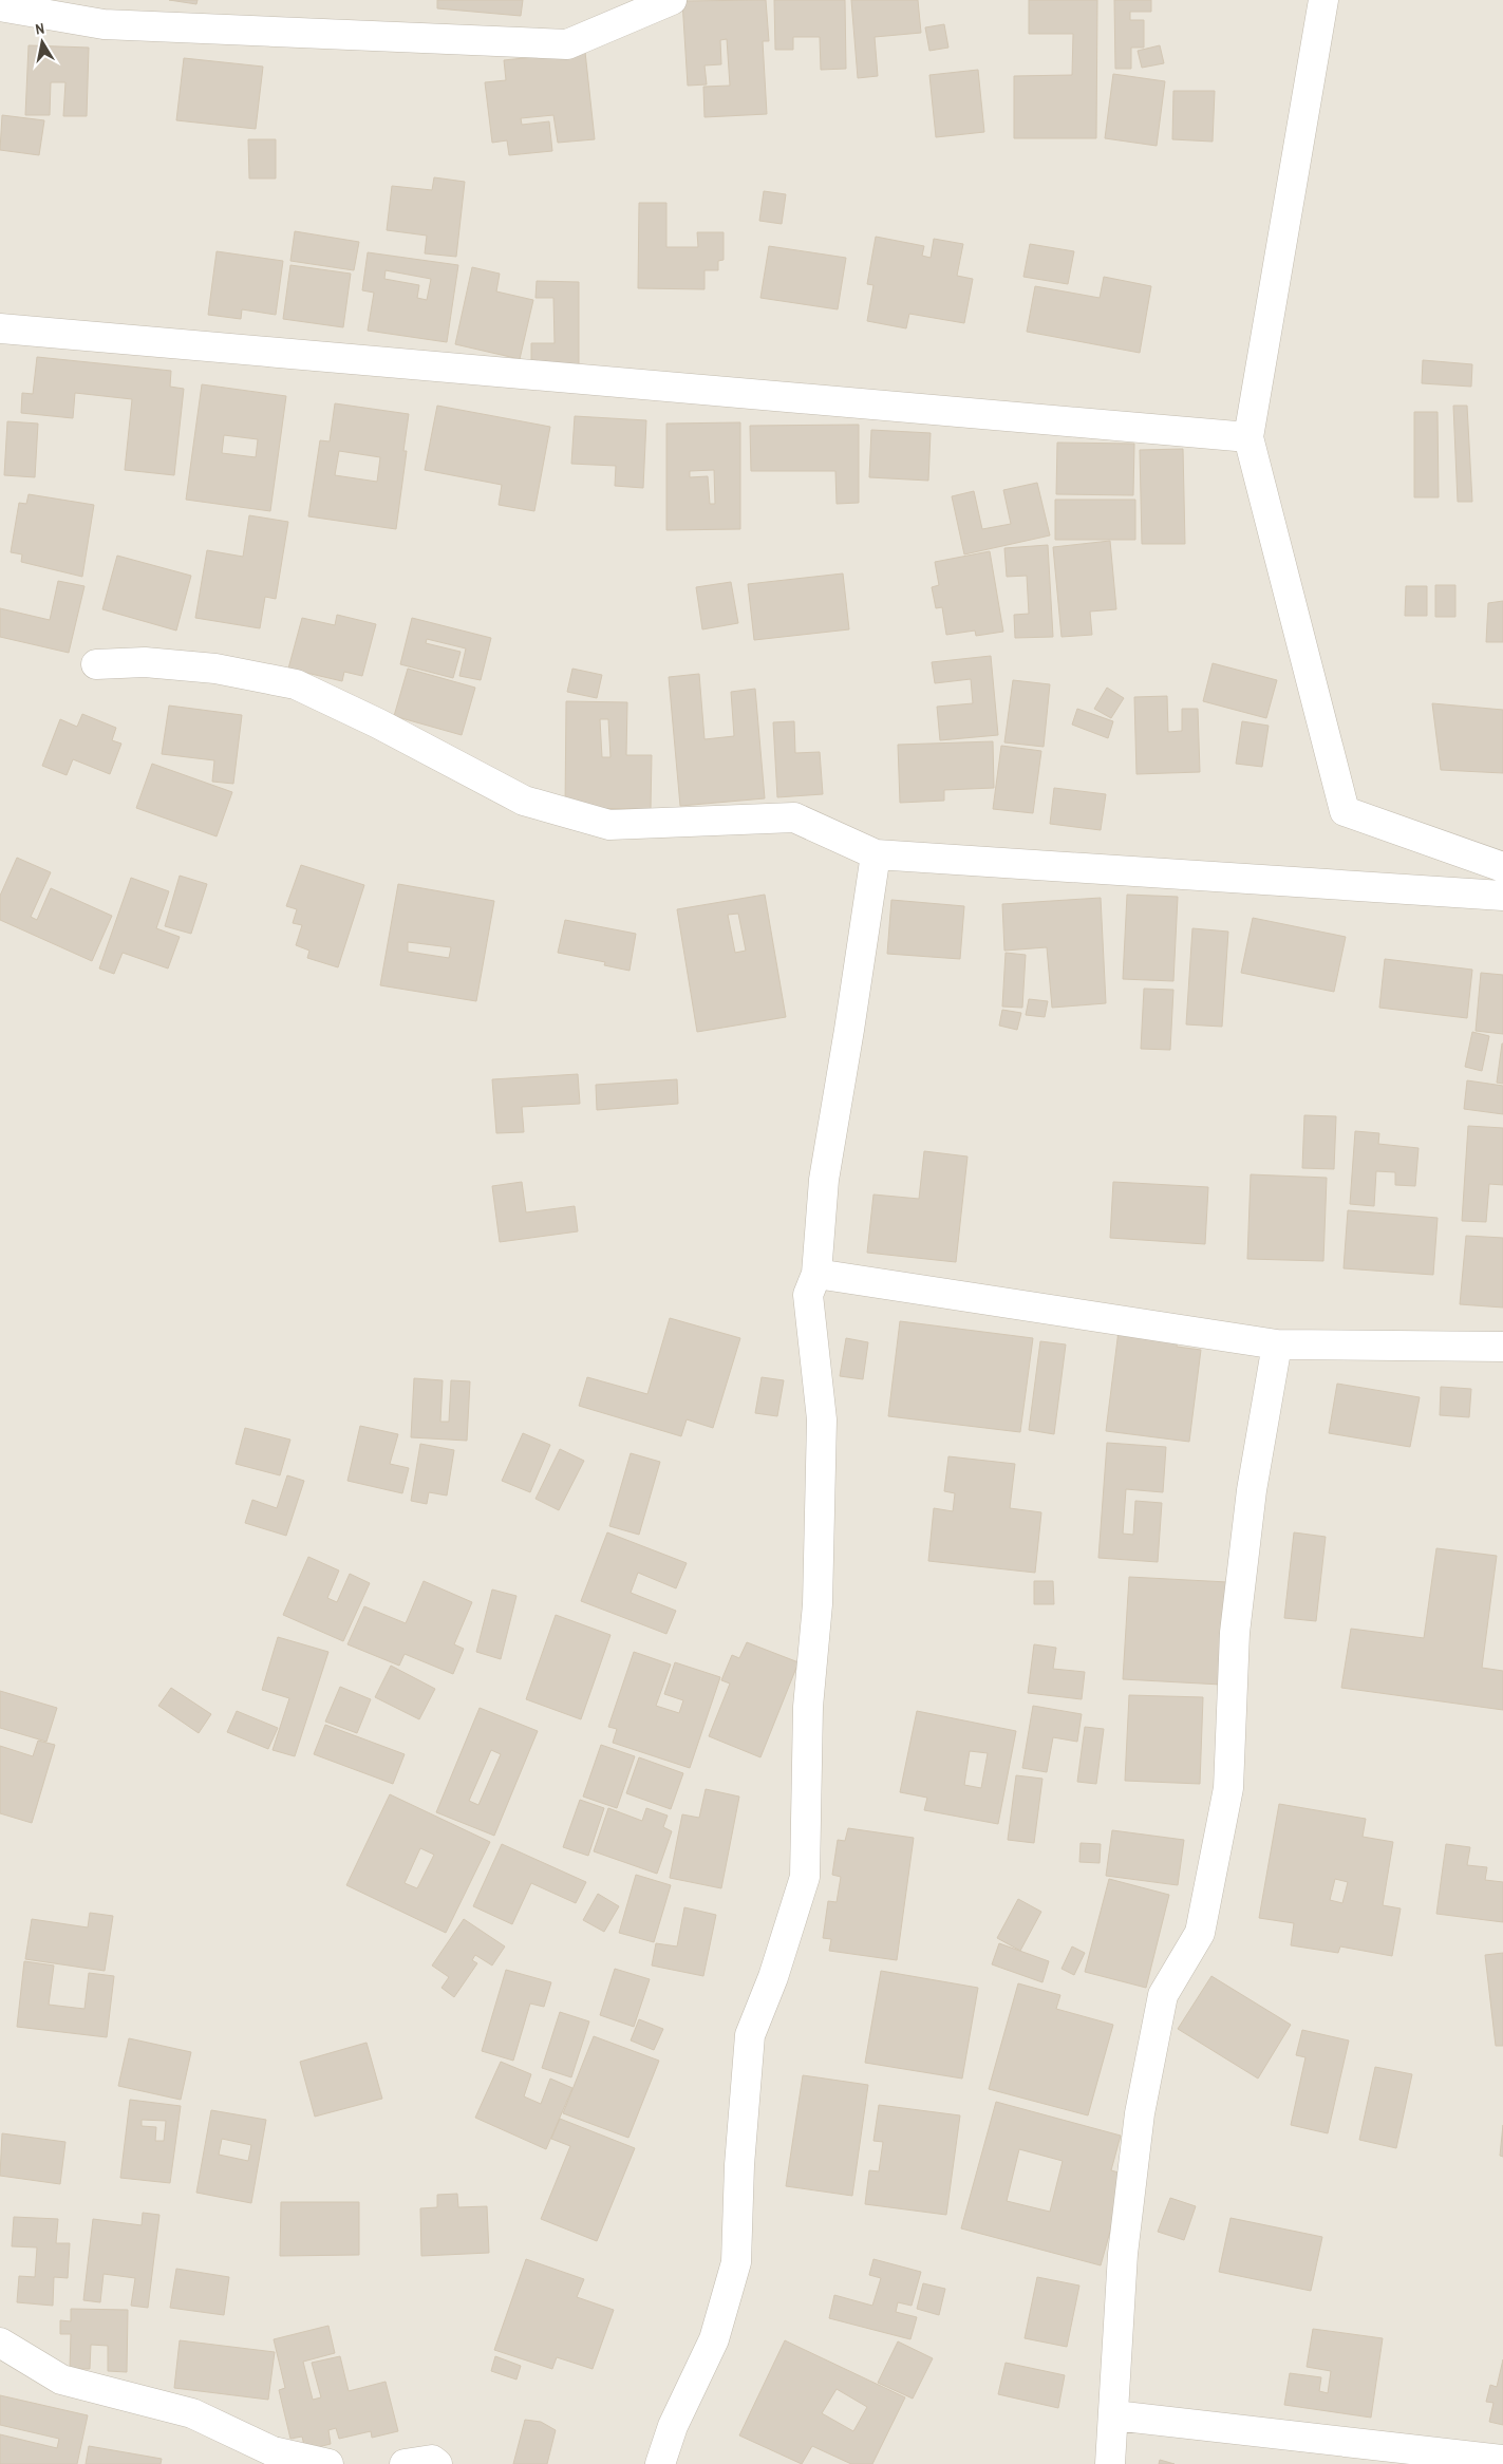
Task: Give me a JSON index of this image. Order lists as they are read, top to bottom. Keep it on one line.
{"north":"top"}
